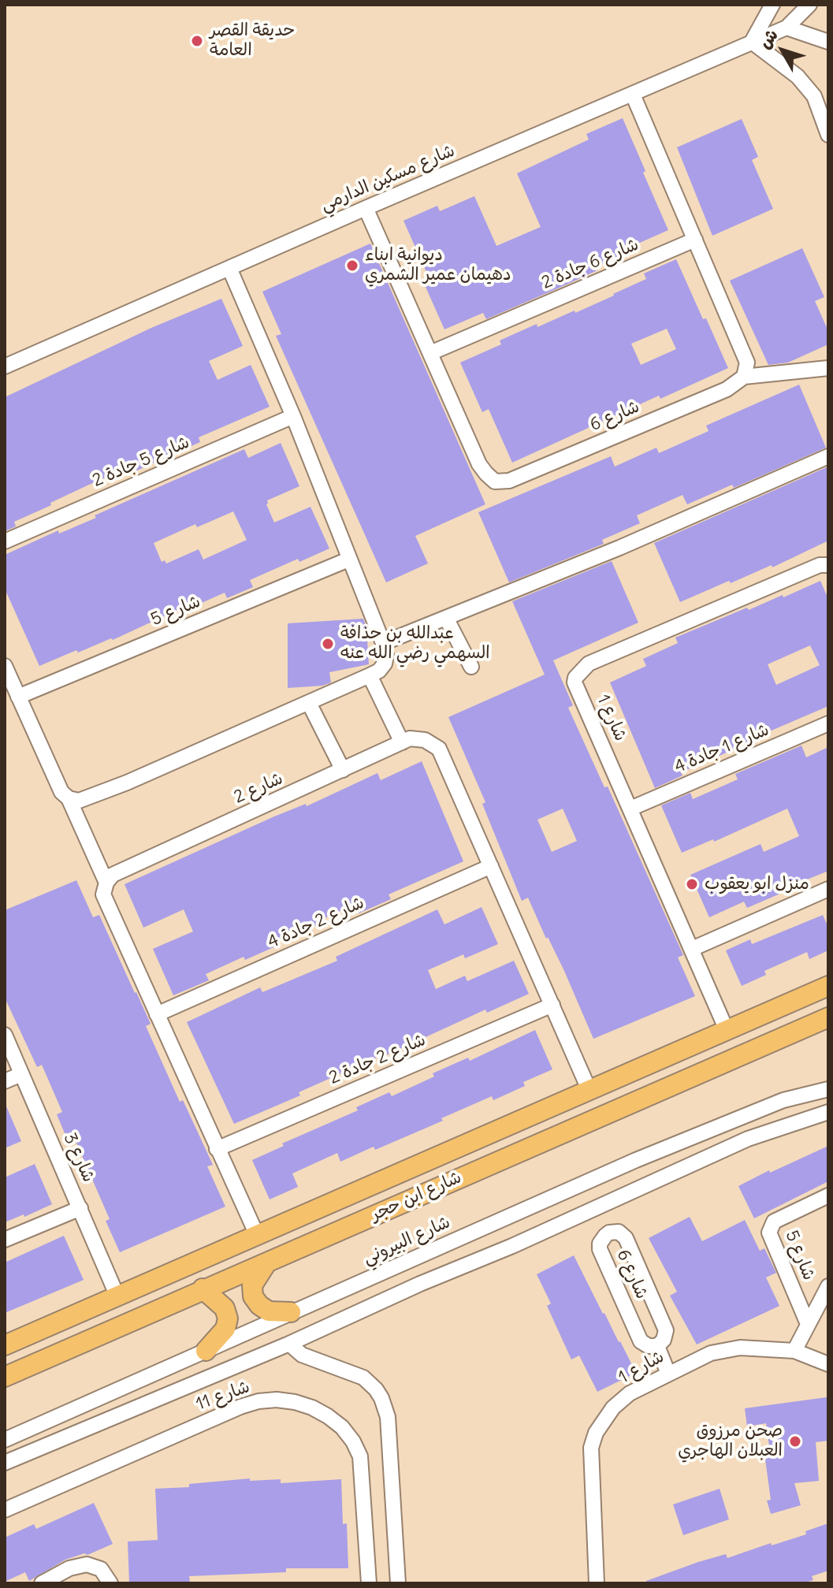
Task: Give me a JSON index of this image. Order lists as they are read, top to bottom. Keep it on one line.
{"streets":{"main road":["شارع ابن حجر"],"street":["شارع مسكين الدارمي","شارع 6 جادة 2","شارع 6","شارع 5 جادة 2","شارع 5","شارع 1","شارع 1 جادة 4","شارع 2","شارع 2 جادة 4","شارع 2 جادة 2","شارع 3","شارع البيروني","شارع 11"]},"crossings":[["شارع مسكين الدارمي","شارع 6"],["شارع 6 جادة 2","شارع 6"],["شارع 6","شارع 1"],["شارع 5","شارع 1"],["شارع 1","شارع 1 جادة 4"],["شارع 1","شارع ابن حجر"],["شارع 2","شارع 2 جادة 4"],["شارع 2","شارع 2 جادة 2"],["شارع 2","شارع ابن حجر"],["شارع 3","شارع ابن حجر"]],"places":["حديقة القصر العامة","ديوانية ابناء دهيمان عمير الشمري","عبدالله بن حذافة السهمي رضي الله عنه","منزل ابو يعقوب","صحن مرزوق العبلان الهاجري"],"north":"top left"}
